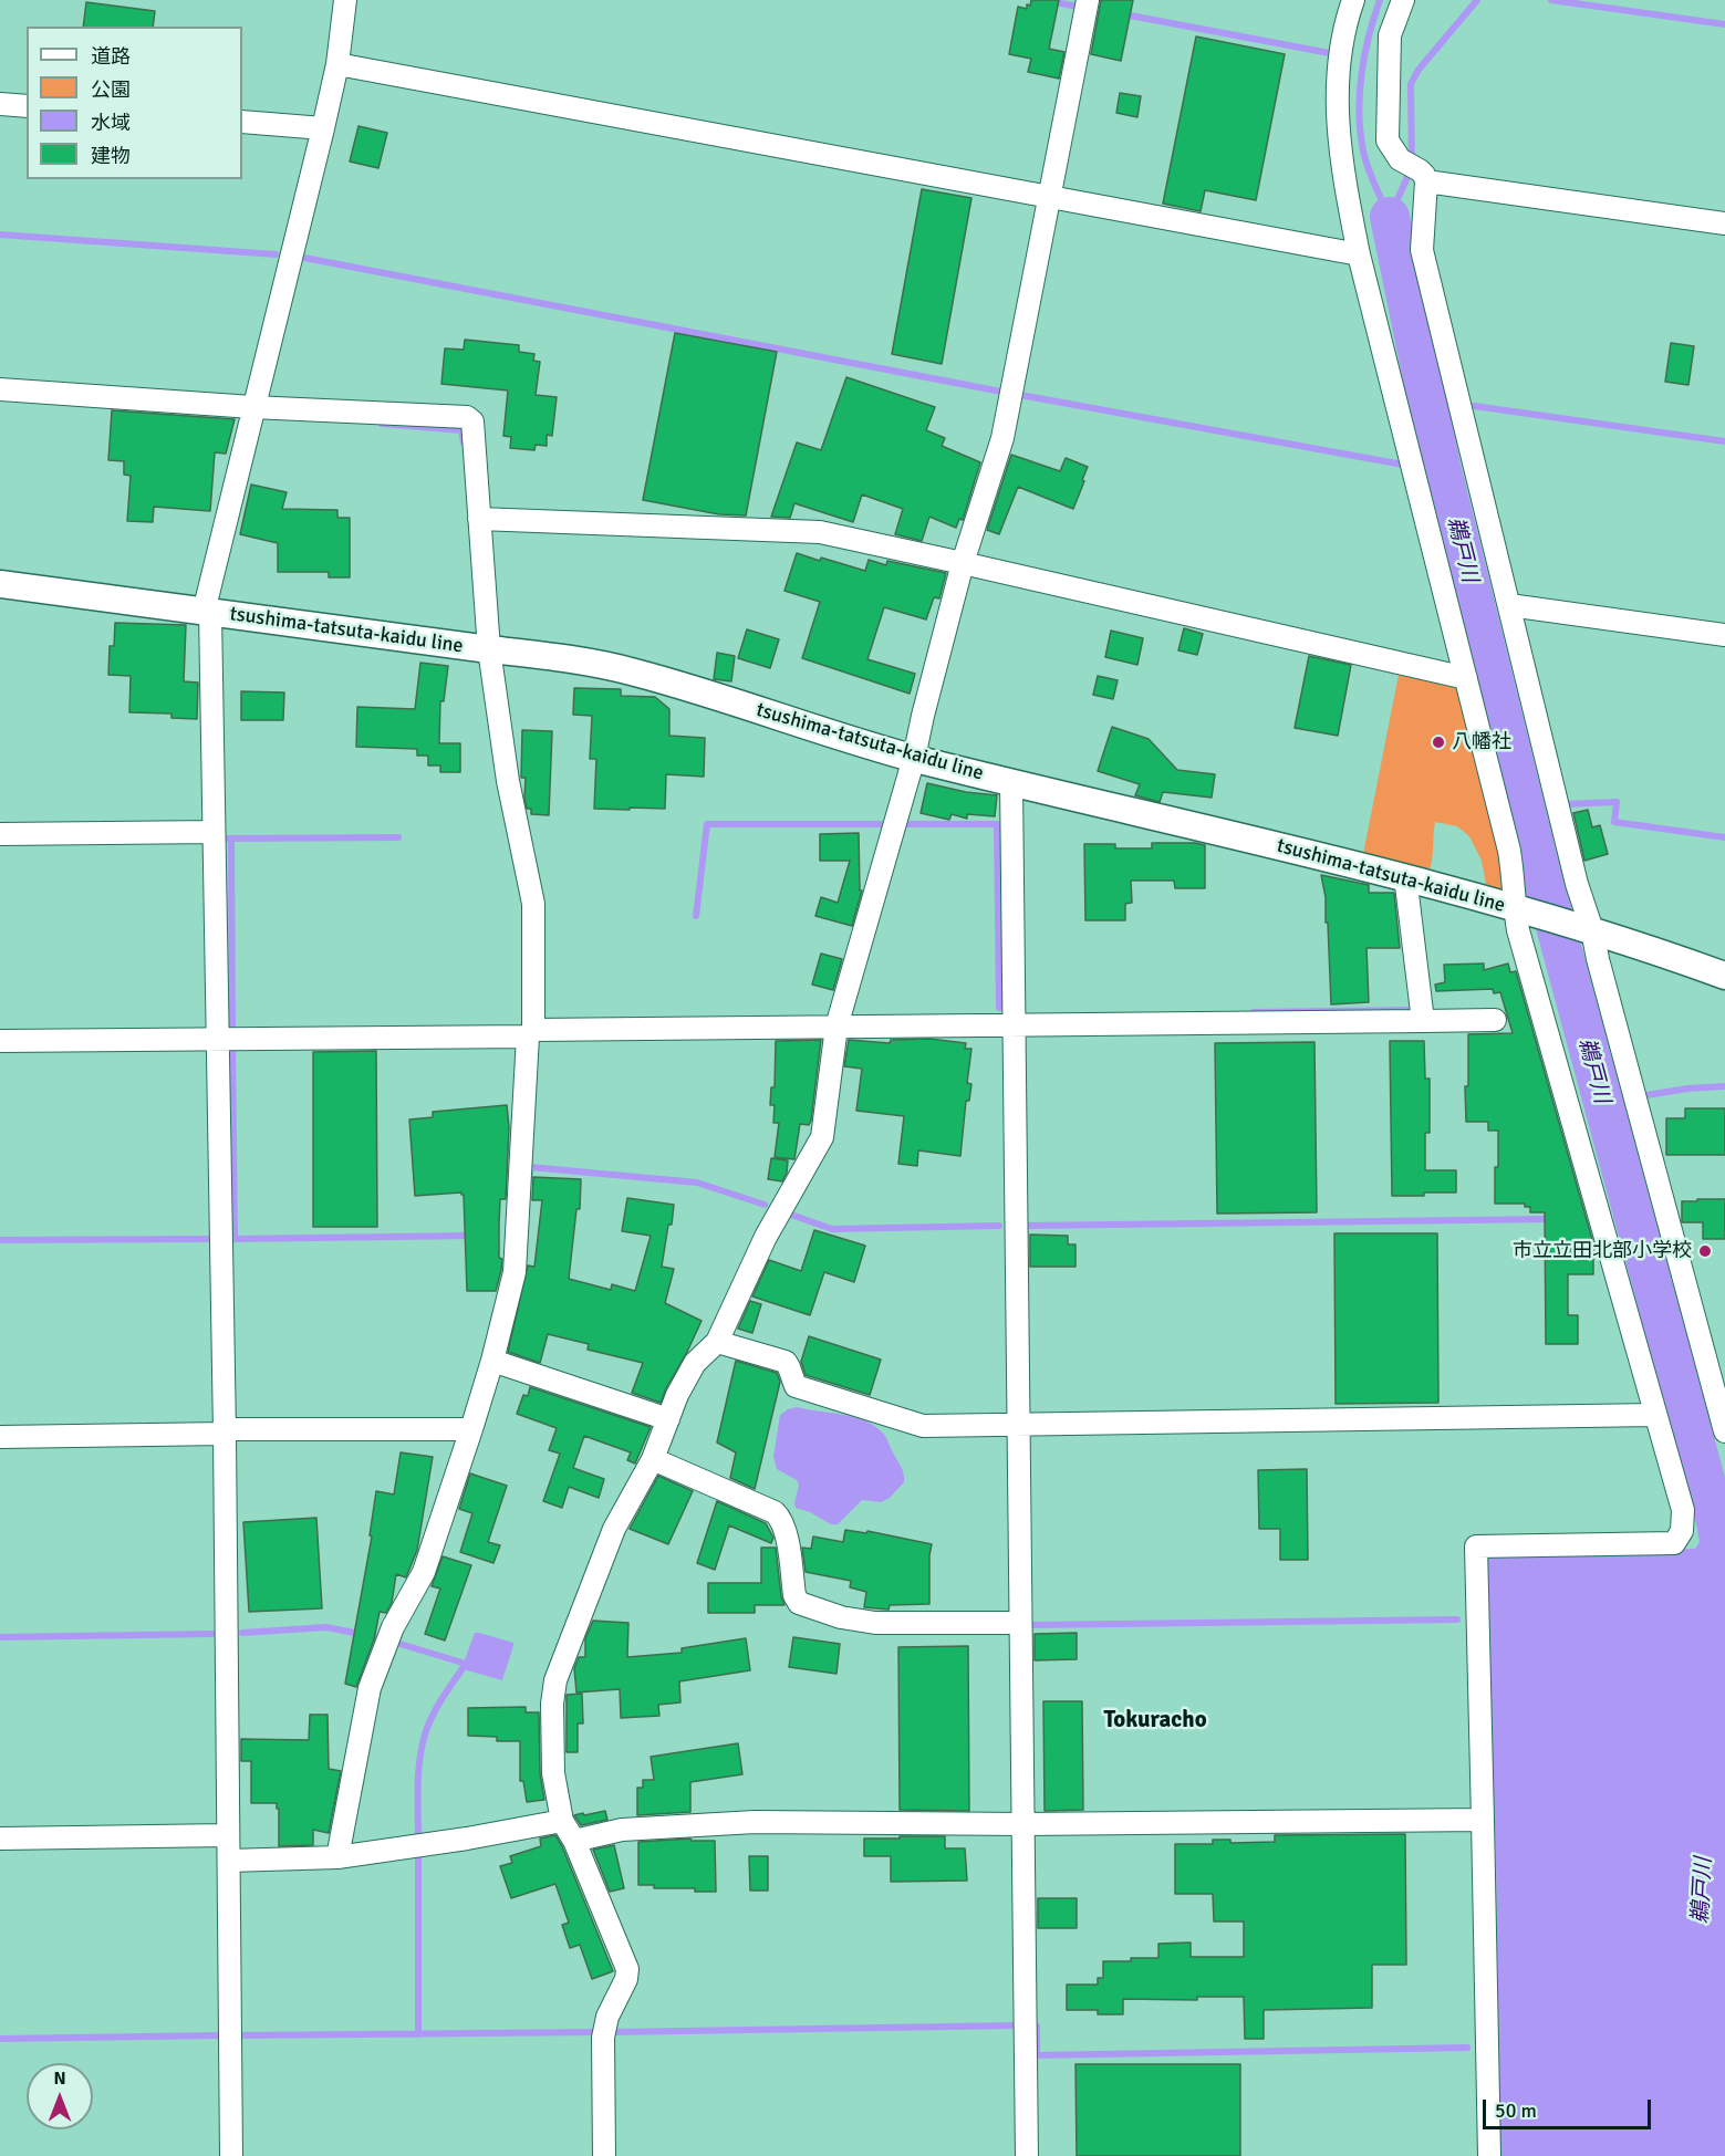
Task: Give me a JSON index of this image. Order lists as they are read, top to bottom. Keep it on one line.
{"streets":{"main road":["tsushima-tatsuta-kaidu line"]},"districts":["Tokuracho"],"water":["鵜戸川"],"places":["八幡社","市立立田北部小学校"],"legend":["道路","公園","水域","建物"],"scale_bar":"50 m","north":"top"}
